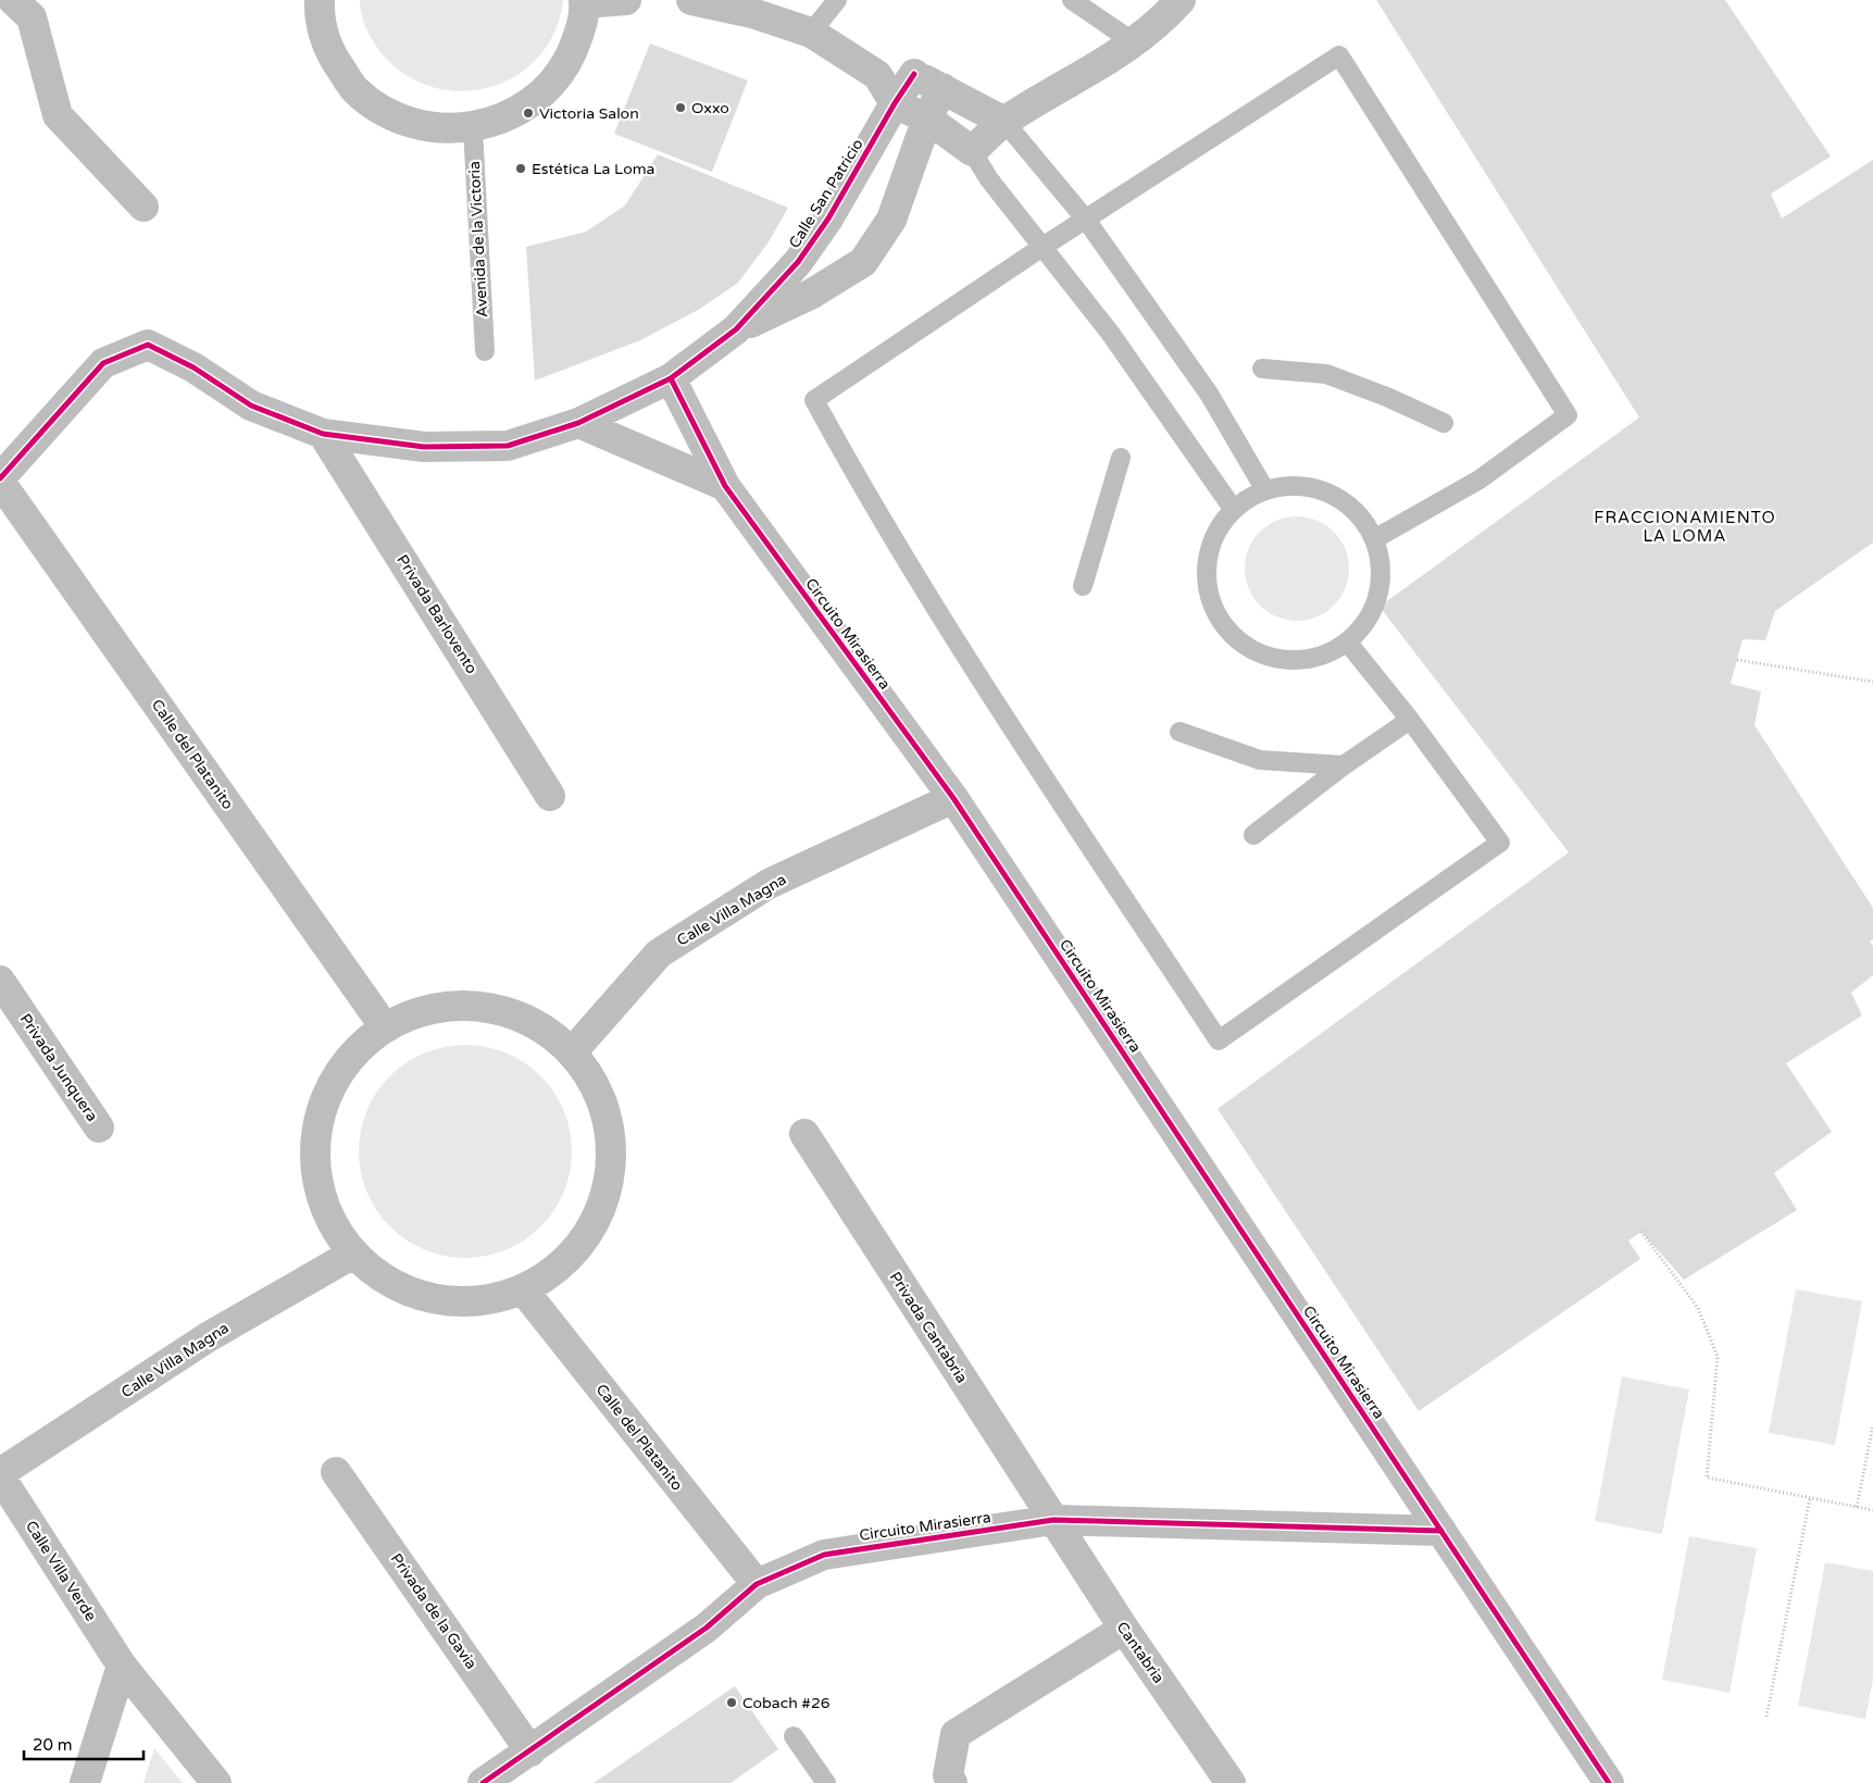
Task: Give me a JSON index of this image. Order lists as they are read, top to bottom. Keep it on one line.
{"streets":{"street":["Calle San Patricio","Privada Barlovento","Circuito Mirasierra","Calle del Platanito","Calle Villa Magna","Privada Junquera","Privada Cantabria","Calle Villa Verde","Privada de la Gavia","Cantabria"],"lane":["Avenida de la Victoria"]},"crossings":[["Calle San Patricio","Circuito Mirasierra"],["Circuito Mirasierra","Calle del Platanito"],["Circuito Mirasierra","Calle Villa Magna"],["Circuito Mirasierra","Privada Cantabria"],["Circuito Mirasierra","Privada de la Gavia"],["Circuito Mirasierra","Cantabria"],["Calle Villa Magna","Calle Villa Verde"],["Privada Cantabria","Cantabria"]],"districts":["FRACCIONAMIENTO LA LOMA"],"places":["Oxxo","Victoria Salon","Estética La Loma","Cobach #26"],"scale_bar":"20 m"}
